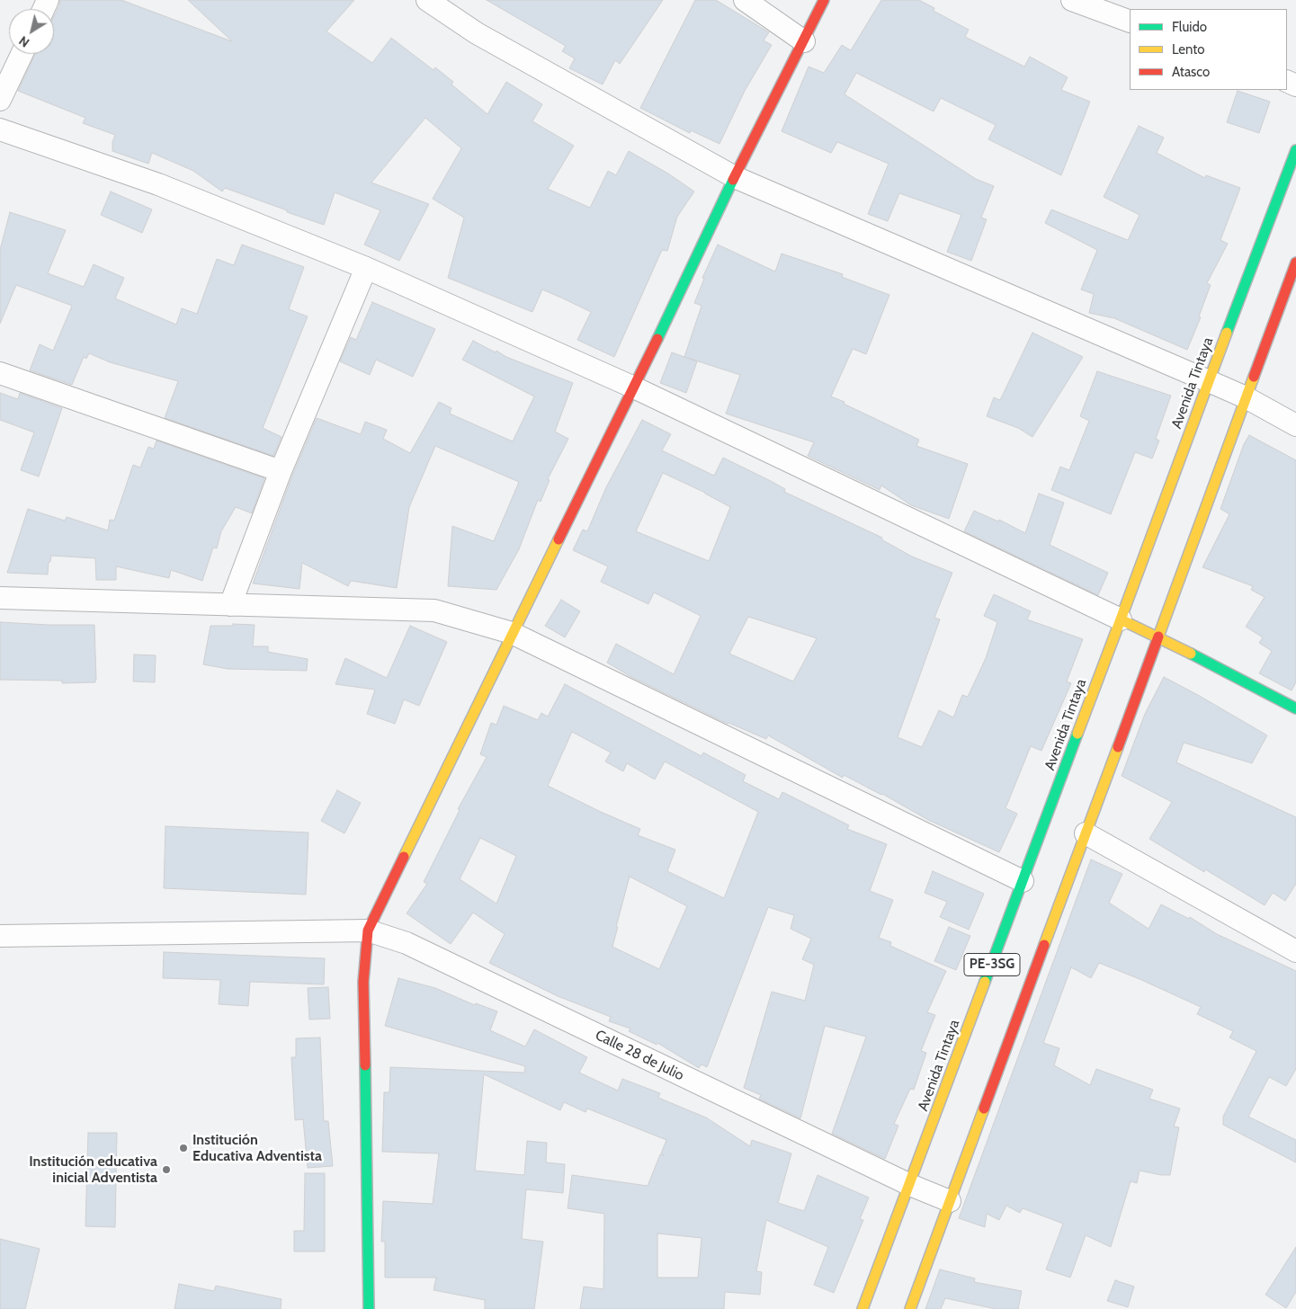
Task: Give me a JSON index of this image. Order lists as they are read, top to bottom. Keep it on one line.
{"streets":{"main road":["Avenida Tintaya","PE-3SG"],"street":["Calle 28 de Julio"]},"crossings":[["Avenida Tintaya","Calle 28 de Julio"],["PE-3SG","Calle 28 de Julio"]],"places":["Institución Educativa Adventista","Institución educativa inicial Adventista"],"legend":["Fluido","Lento","Atasco"],"north":"bottom left"}
